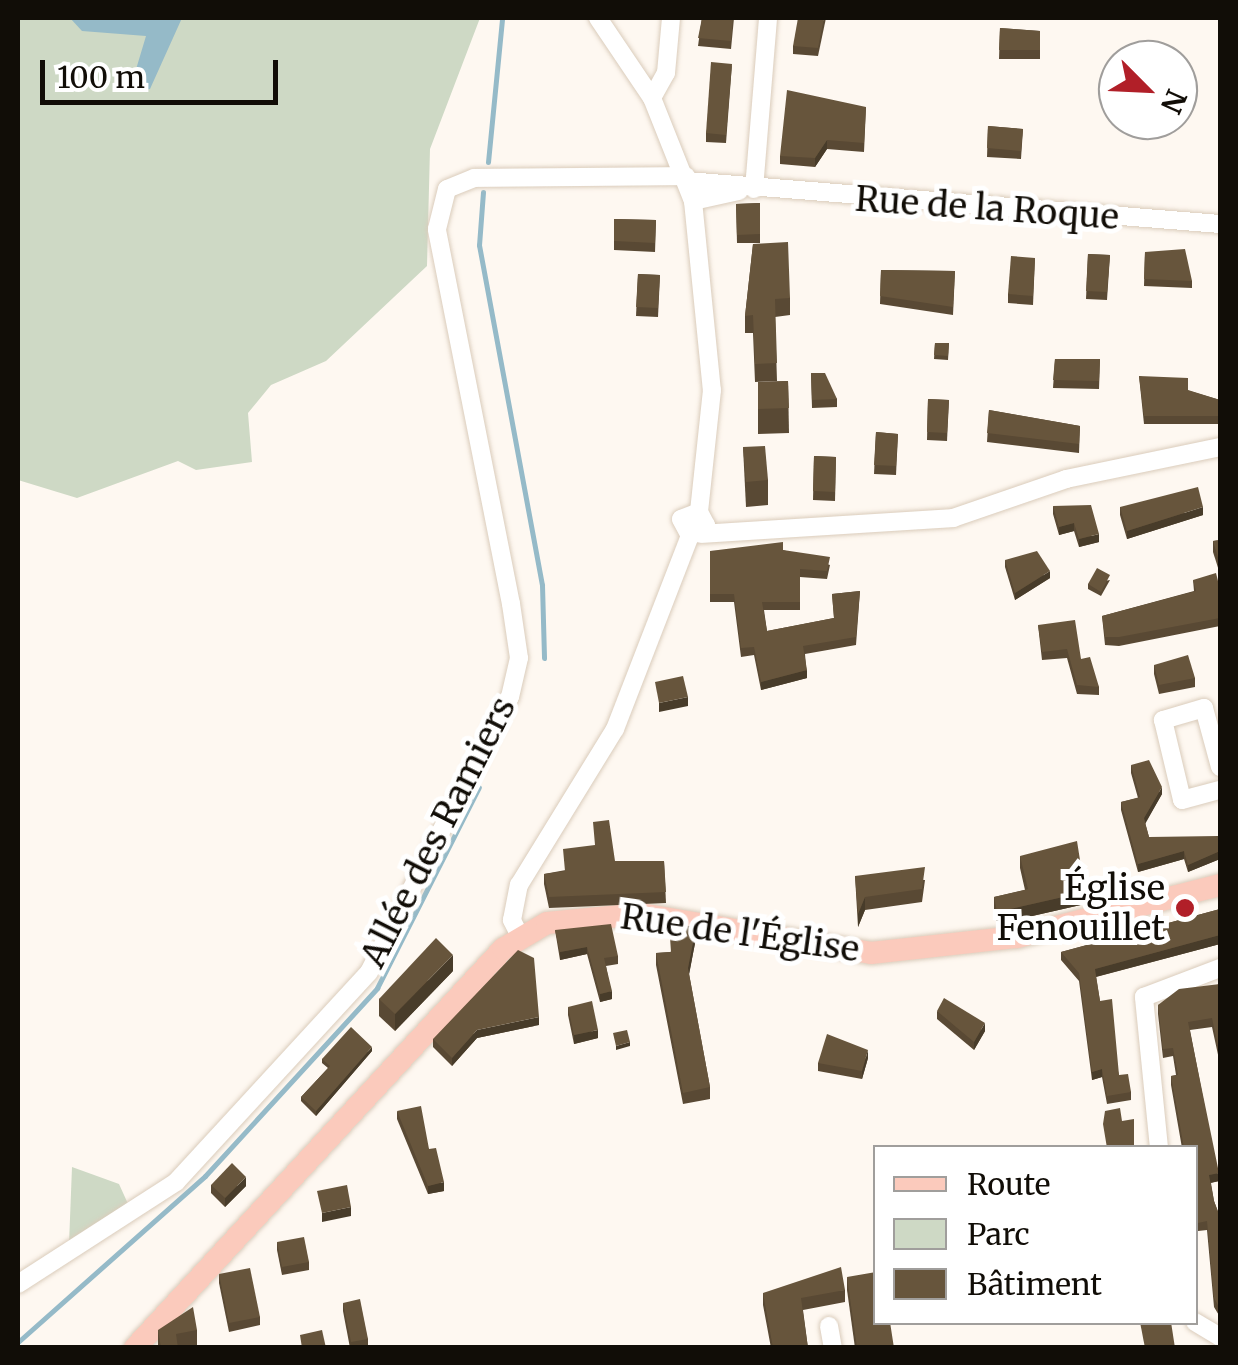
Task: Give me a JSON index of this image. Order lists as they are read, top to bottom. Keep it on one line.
{"streets":{"main road":["Rue de l'Église"],"street":["Rue de la Roque","Allée des Ramiers"]},"crossings":[["Rue de la Roque","Allée des Ramiers"]],"places":["Église Fenouillet"],"legend":["Route","Parc","Bâtiment"],"scale_bar":"100 m","north":"bottom right"}
